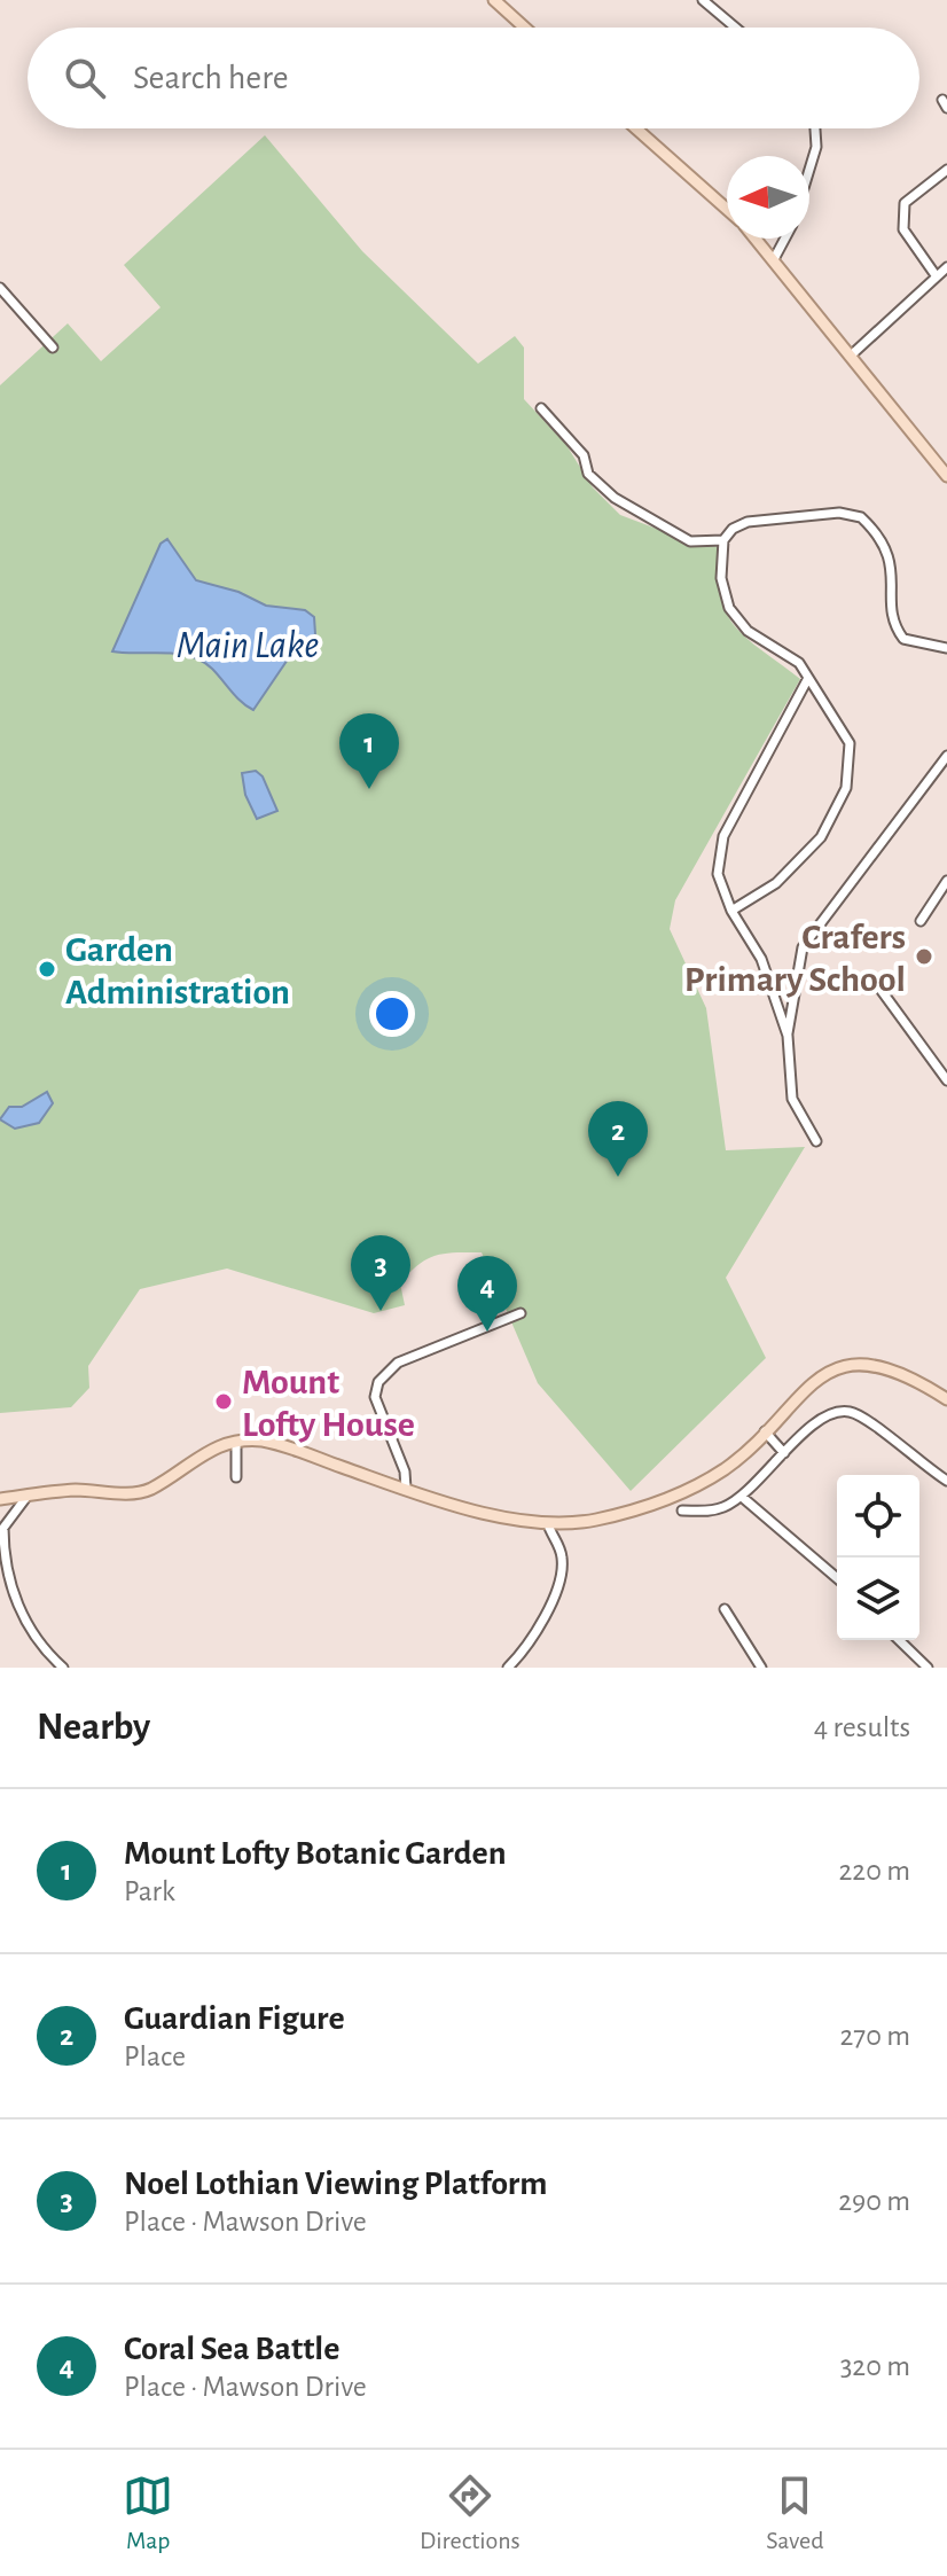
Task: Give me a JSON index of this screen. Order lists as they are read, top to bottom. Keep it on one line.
{"water":["Main Lake"],"places":["Crafers Primary School","Garden Administration","Mount Lofty House"],"north":"left","page":{"search":"Search here","pins":["1","2","3","4"],"heading":["Nearby","4 results"],"list":[{"mark":"1","name":"Mount Lofty Botanic Garden","note":"Park","value":"220 m"},{"mark":"2","name":"Guardian Figure","note":"Place","value":"270 m"},{"mark":"3","name":"Noel Lothian Viewing Platform","note":"Place · Mawson Drive","value":"290 m"},{"mark":"4","name":"Coral Sea Battle","note":"Place · Mawson Drive","value":"320 m"}],"nav":["Map","Directions","Saved"]}}
